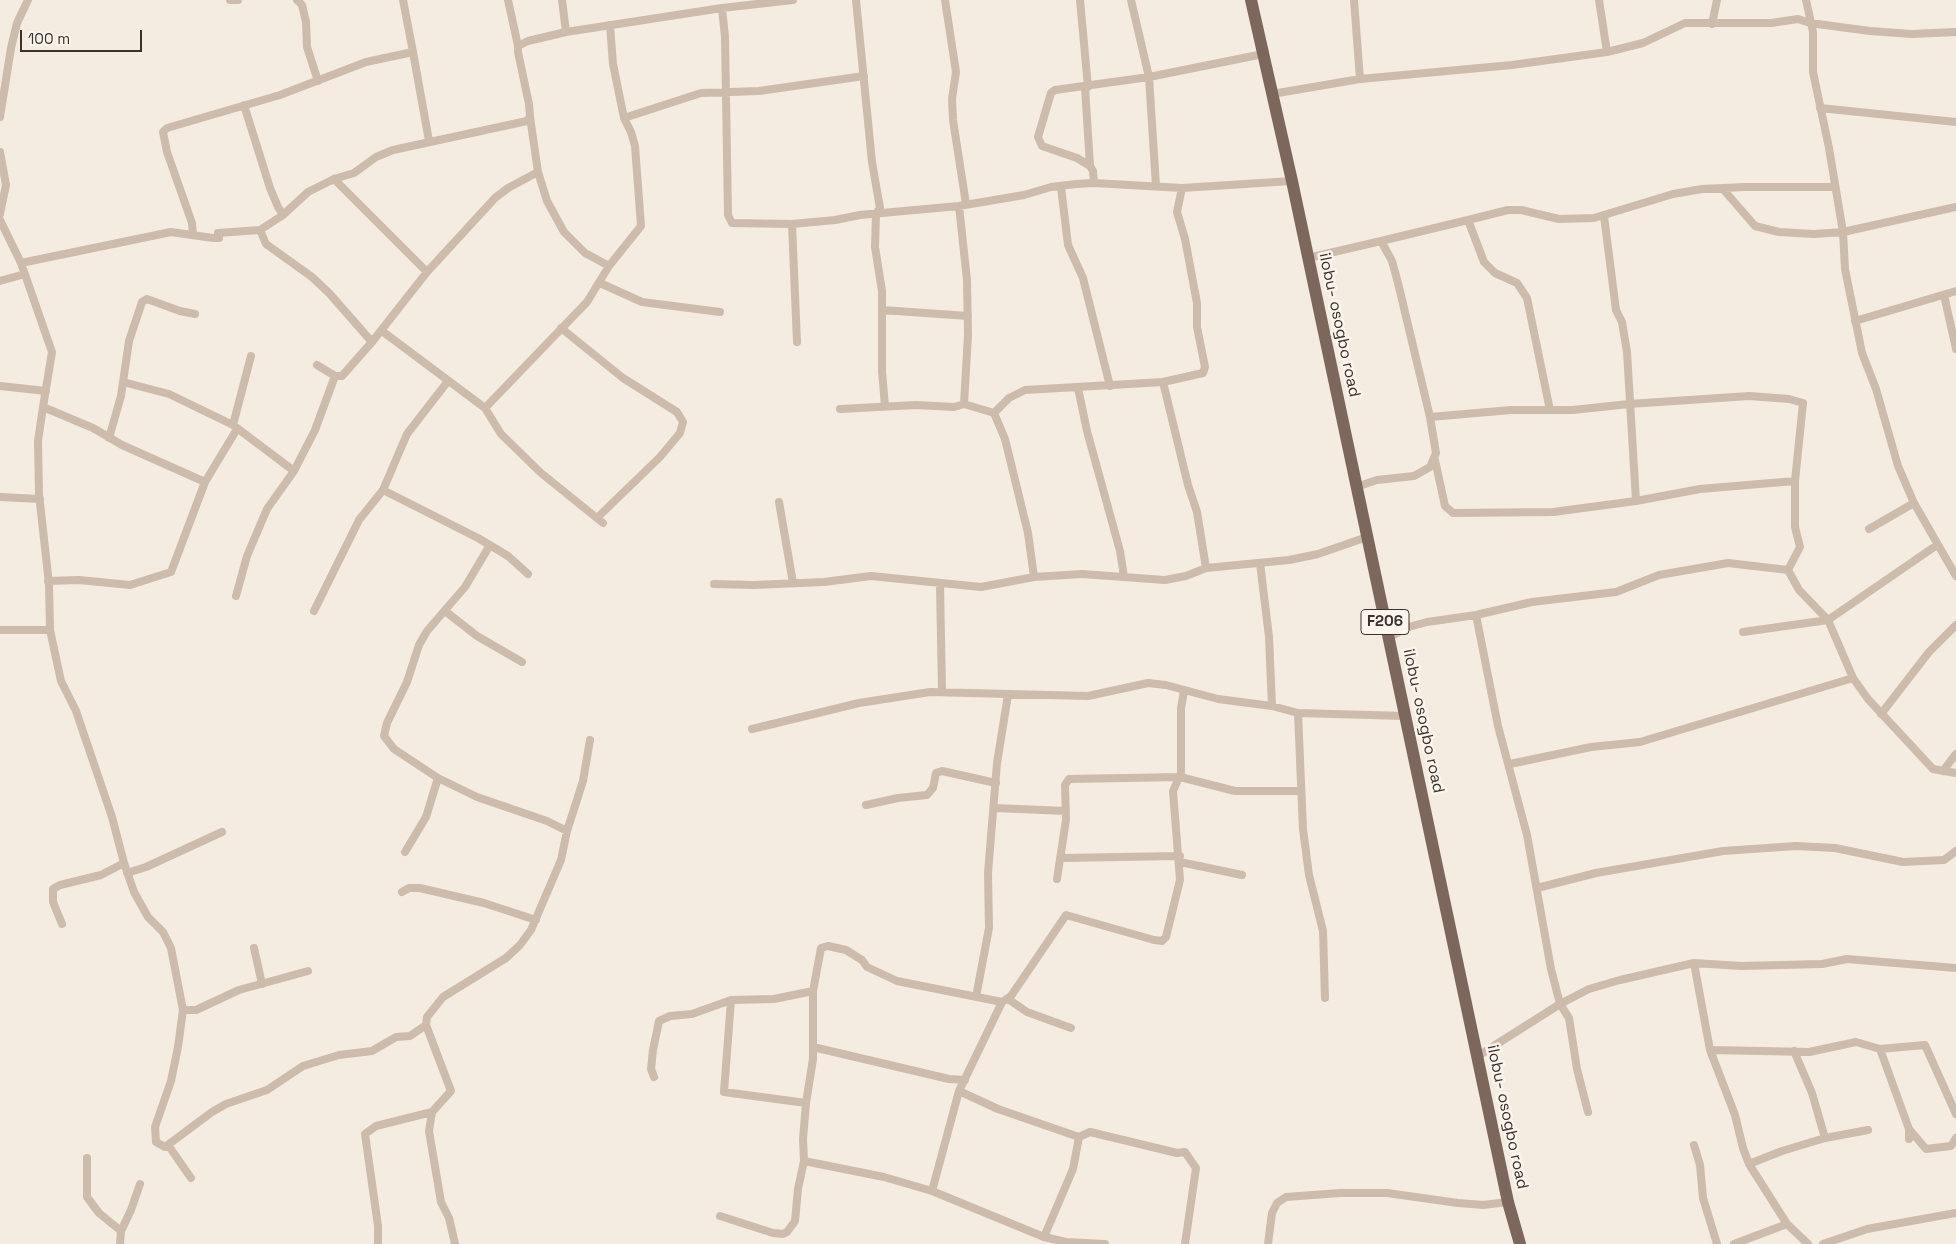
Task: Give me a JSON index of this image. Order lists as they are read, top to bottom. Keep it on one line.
{"streets":{"main road":["ilobu- osogbo road","F206"]},"scale_bar":"100 m"}
